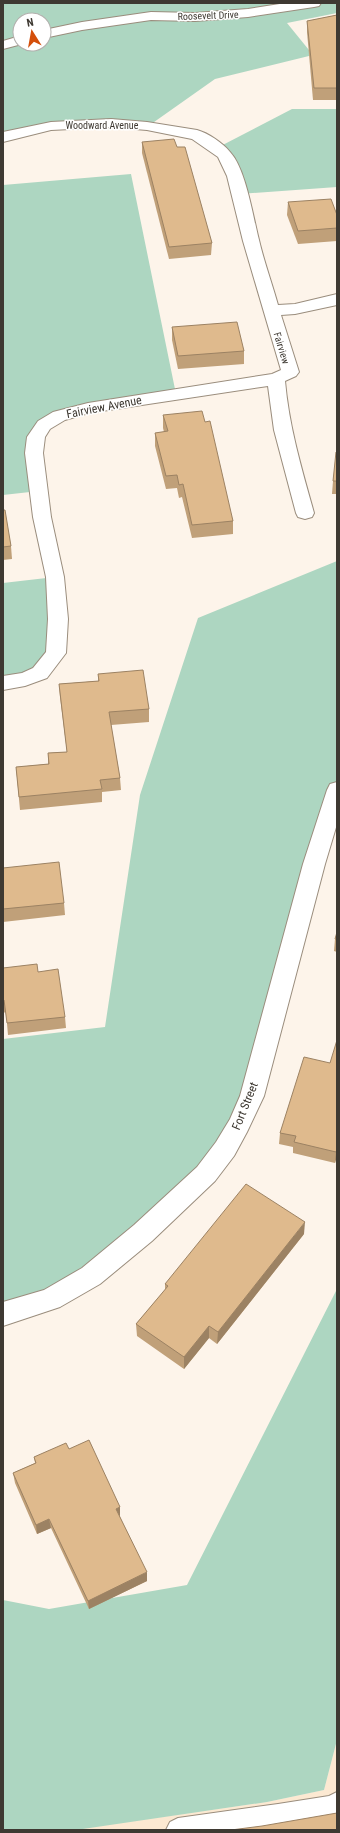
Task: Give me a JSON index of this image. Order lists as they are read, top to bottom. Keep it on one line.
{"streets":{"street":["Roosevelt Drive","Woodward Avenue","Fairview","Fairview Avenue","Fort Street"]},"crossings":[["Woodward Avenue","Fairview"],["Fairview","Fairview Avenue"]],"north":"top"}
